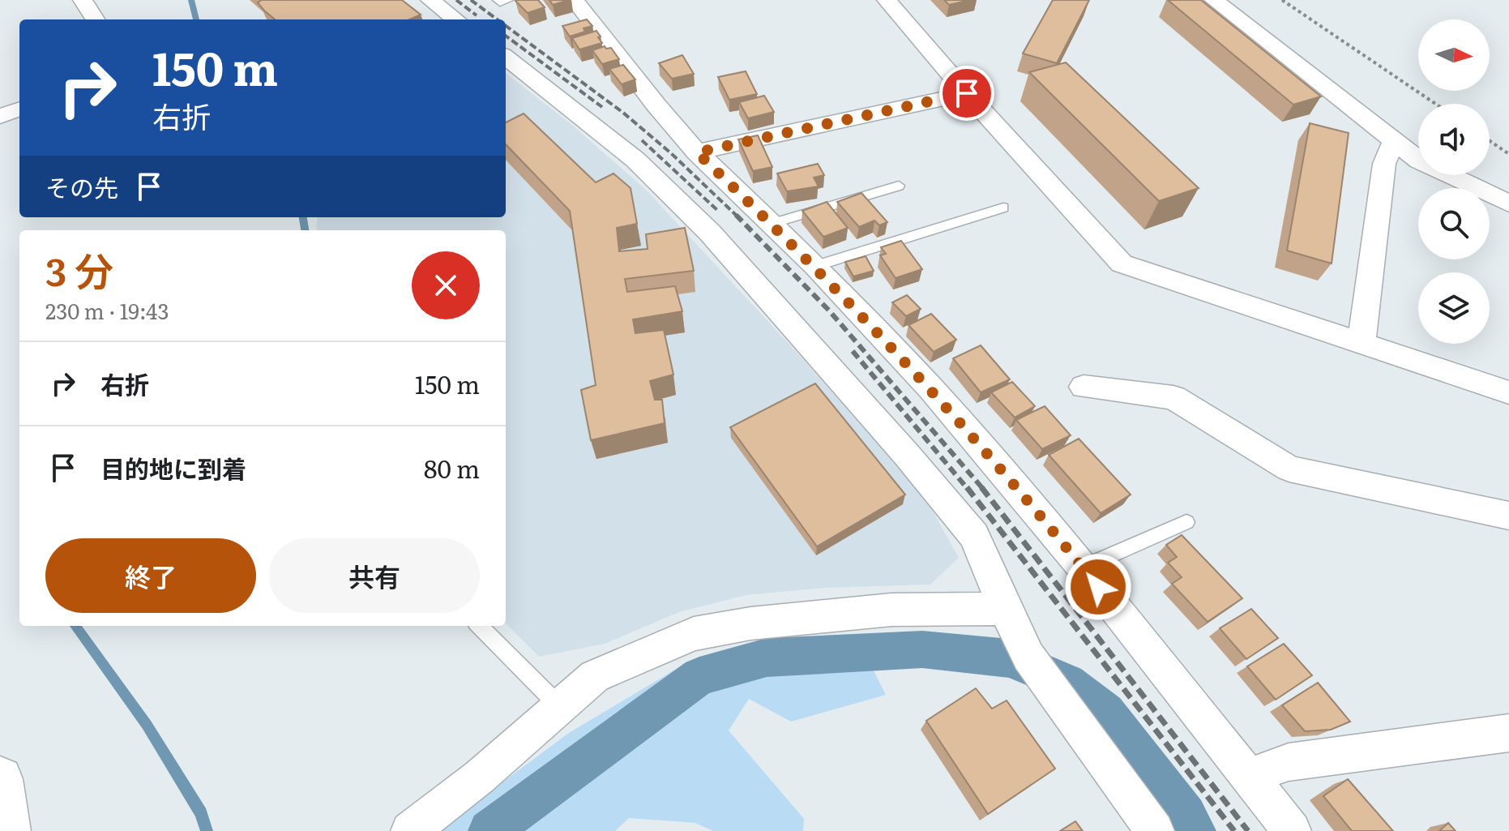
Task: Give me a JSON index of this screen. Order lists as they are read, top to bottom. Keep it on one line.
{"north":"right","page":{"turn":["150 m","右折"],"then":"その先","heading":["3 分","230 m · 19:43"],"list":[{"name":"右折","value":"150 m"},{"name":"目的地に到着","value":"80 m"}],"buttons":["終了","共有"]}}
